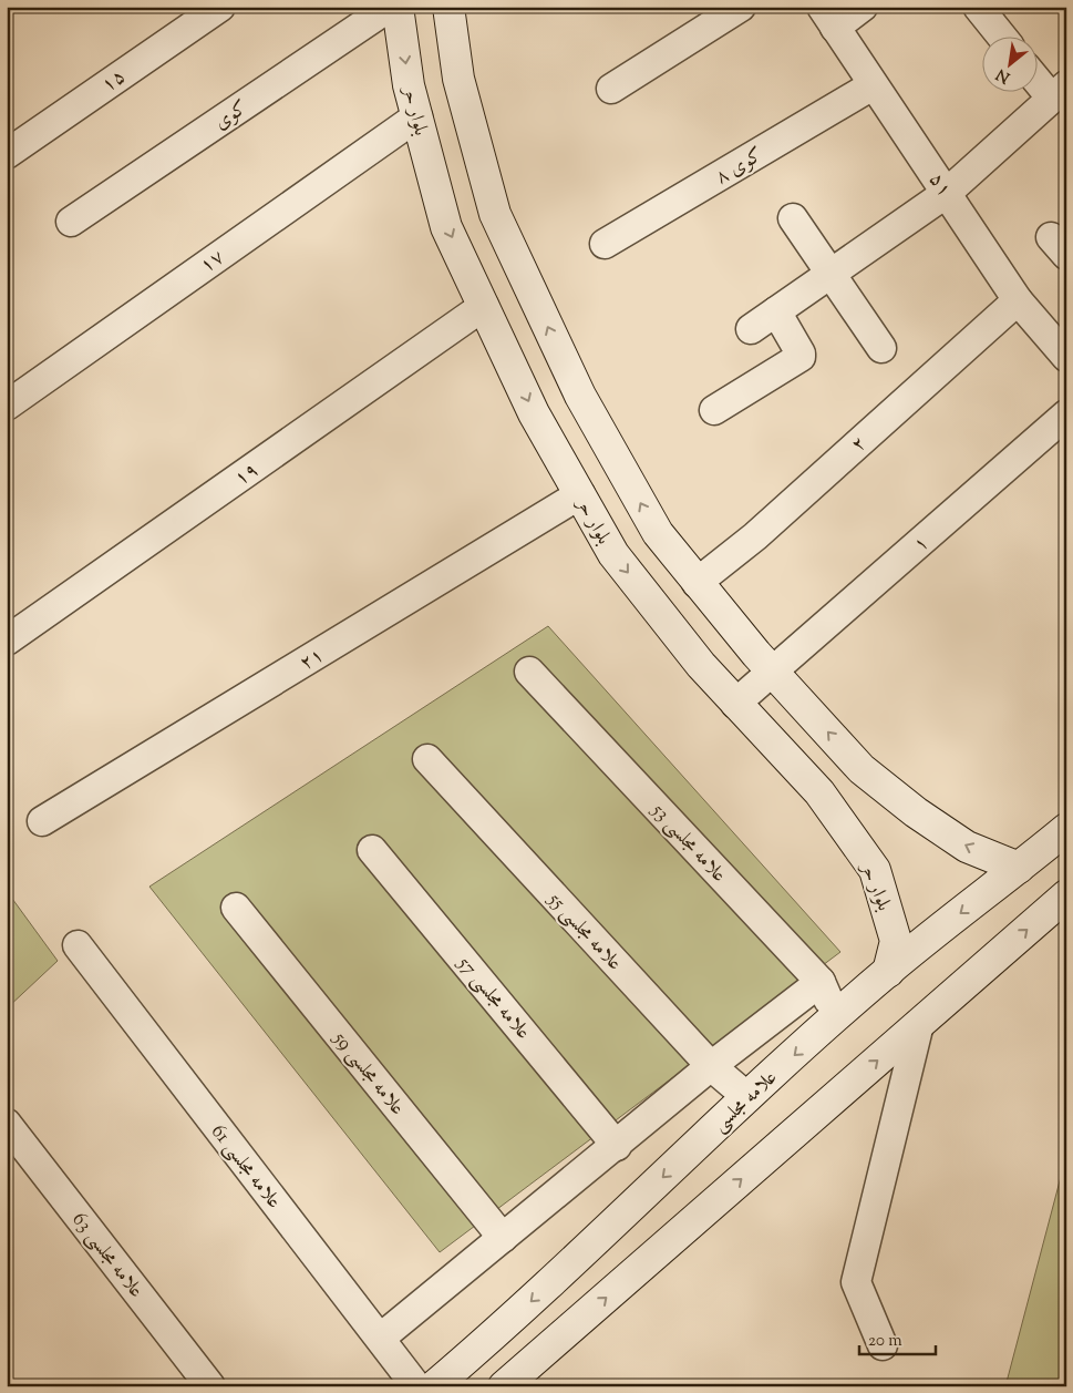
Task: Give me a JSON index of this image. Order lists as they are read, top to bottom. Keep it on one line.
{"streets":{"main road":["بلوار حر","علامه مجلسی"],"street":["۱۵","کوی","کوی ۸","۵۱","۱۷","۲","۱۹","۱","۲۱","علامه مجلسی 53","علامه مجلسی 55","علامه مجلسی 57","علامه مجلسی 59","علامه مجلسی 61","علامه مجلسی 63"]},"crossings":[["بلوار حر","۱۷"],["بلوار حر","۱۹"],["بلوار حر","۱"],["بلوار حر","۲۱"],["بلوار حر","علامه مجلسی"],["کوی ۸","۵۱"],["۵۱","۲"],["علامه مجلسی 53","علامه مجلسی"],["علامه مجلسی 55","علامه مجلسی"]],"scale_bar":"20 m","north":"bottom left"}
